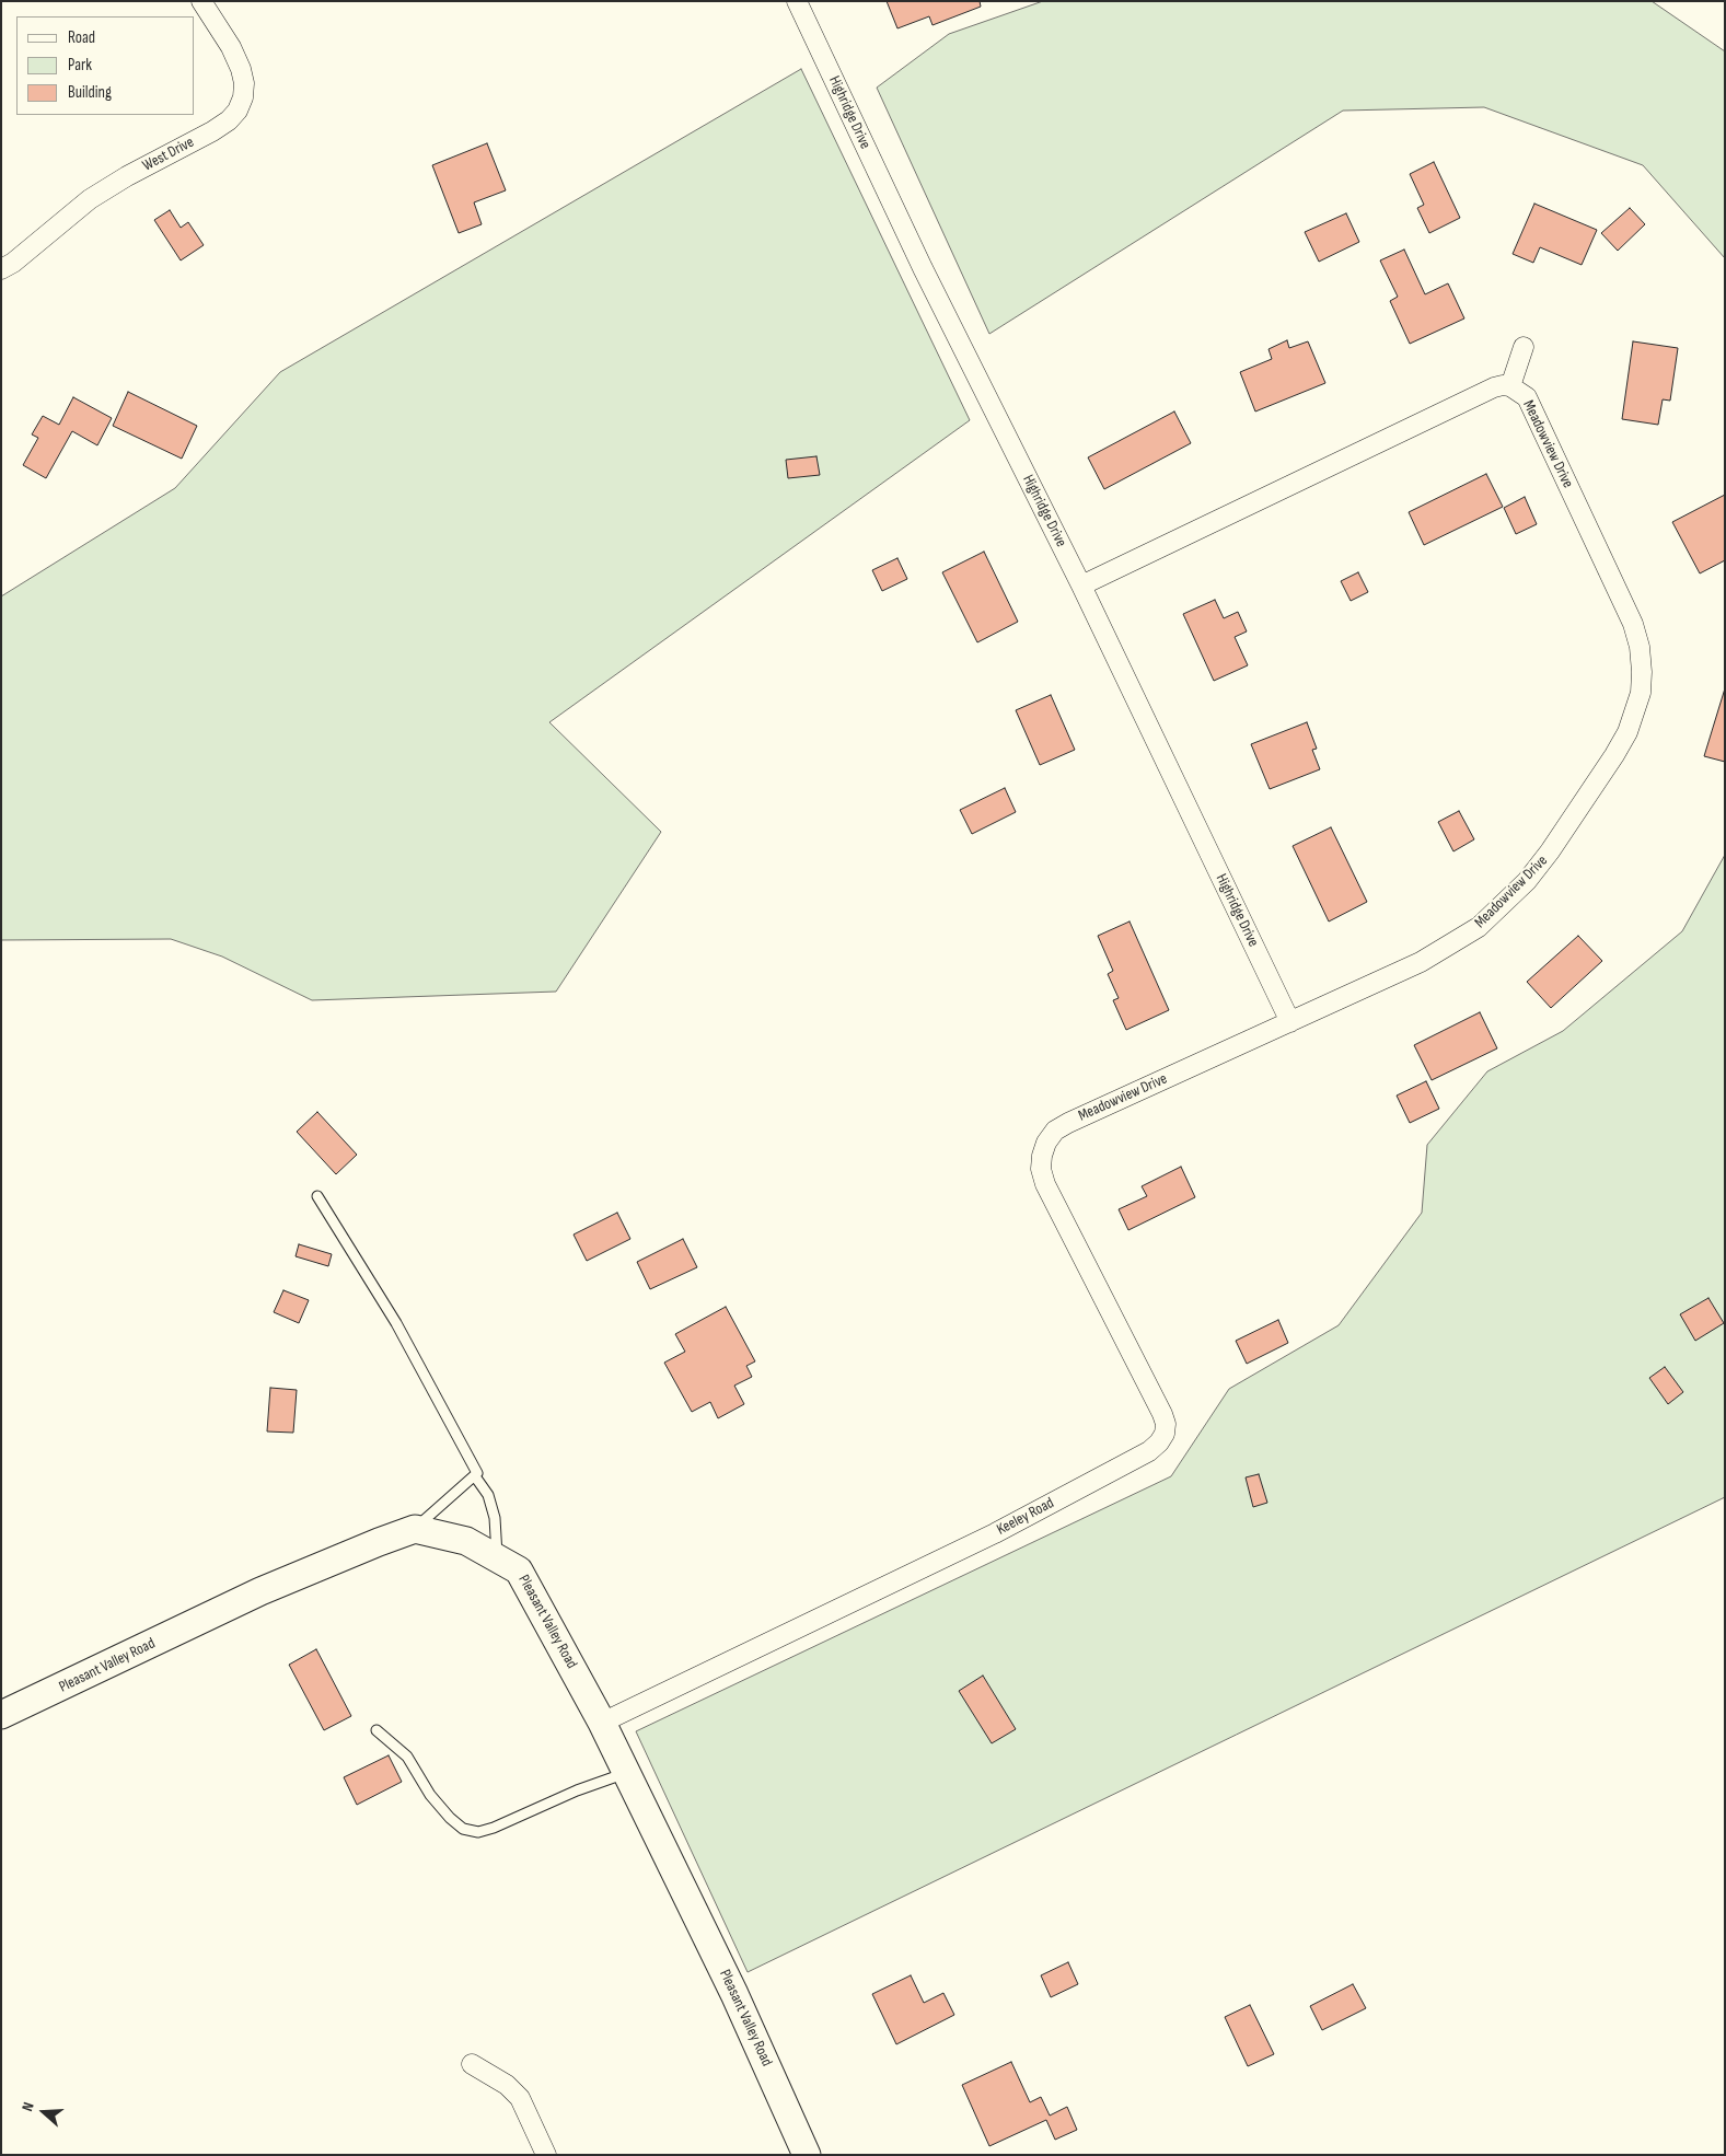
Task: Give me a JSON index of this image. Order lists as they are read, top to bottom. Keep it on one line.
{"streets":{"street":["Highridge Drive","West Drive","Meadowview Drive","Keeley Road","Pleasant Valley Road"]},"crossings":[["Highridge Drive","Meadowview Drive"],["Meadowview Drive","Keeley Road"],["Keeley Road","Pleasant Valley Road"]],"legend":["Road","Park","Building"],"north":"left"}
